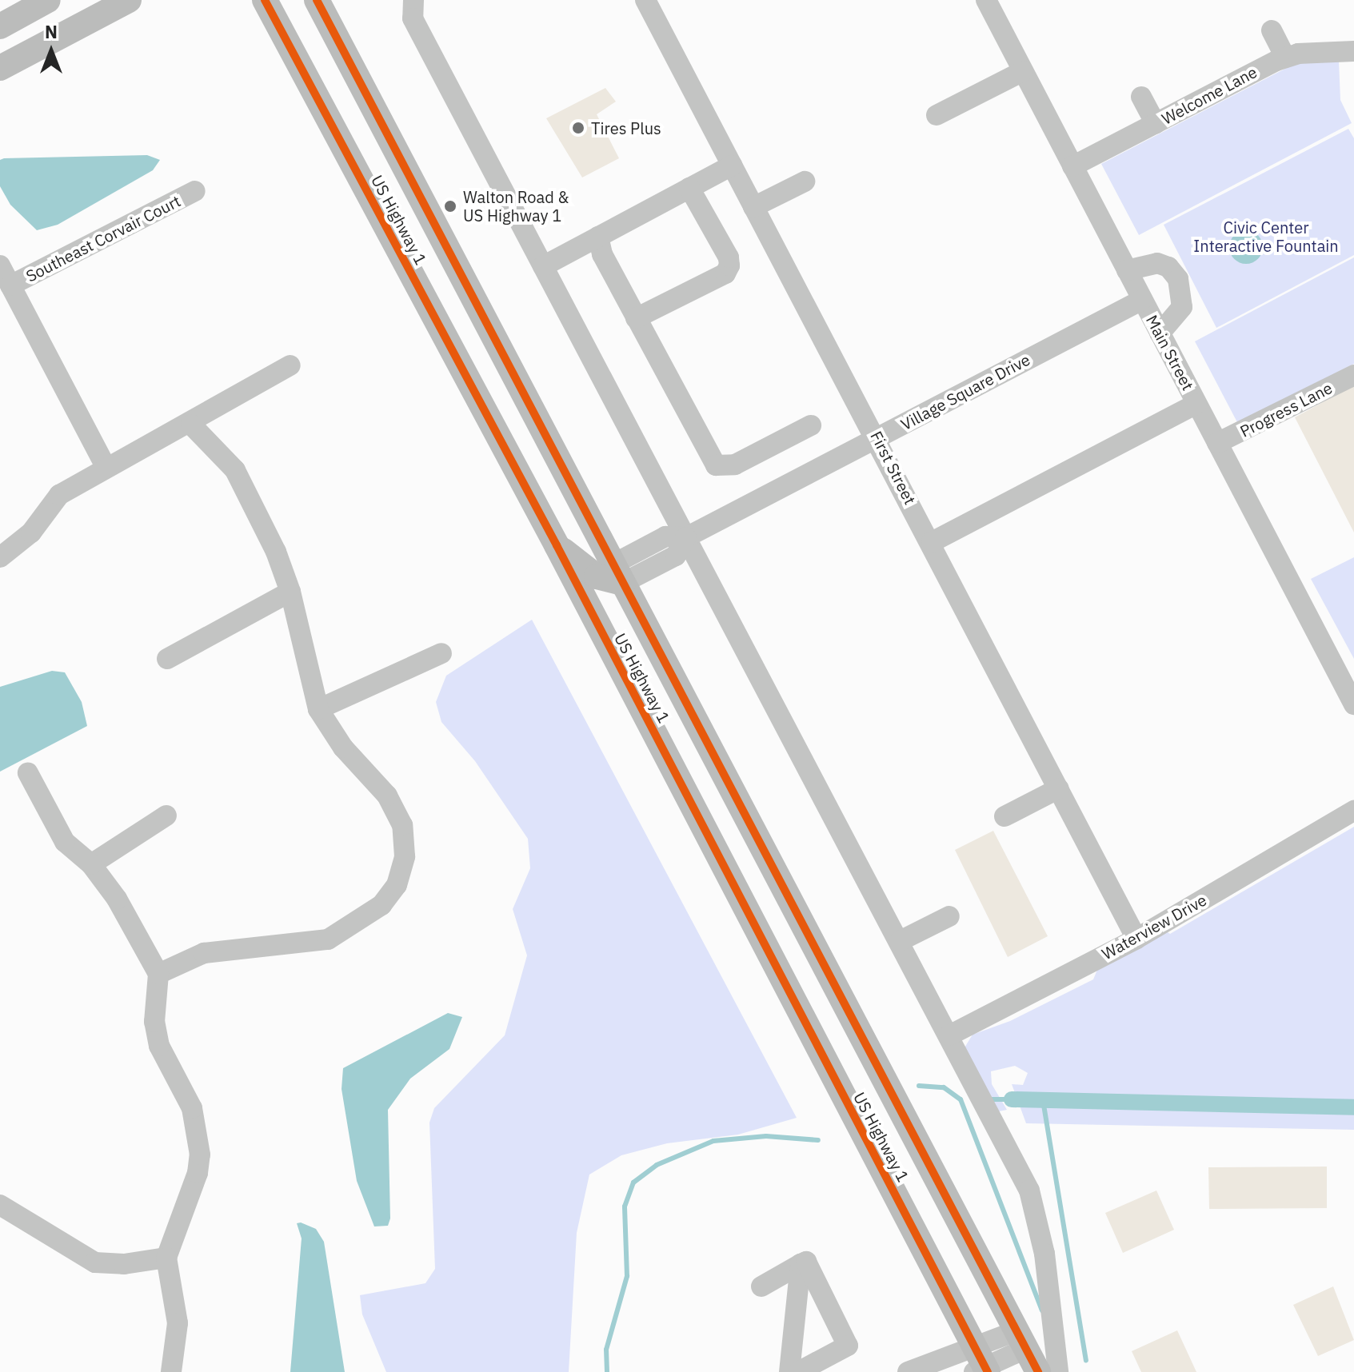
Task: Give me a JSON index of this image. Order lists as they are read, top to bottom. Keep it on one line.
{"streets":{"main road":["US Highway 1"],"street":["Welcome Lane","Southeast Corvair Court","Main Street","Village Square Drive","Progress Lane","First Street","Waterview Drive"]},"crossings":[["Welcome Lane","Main Street"],["US Highway 1","Village Square Drive"],["Main Street","Village Square Drive"],["Main Street","Progress Lane"],["Village Square Drive","First Street"],["First Street","Waterview Drive"]],"parks":["Civic Center Interactive Fountain"],"places":["Tires Plus","Walton Road & US Highway 1"],"north":"top"}
